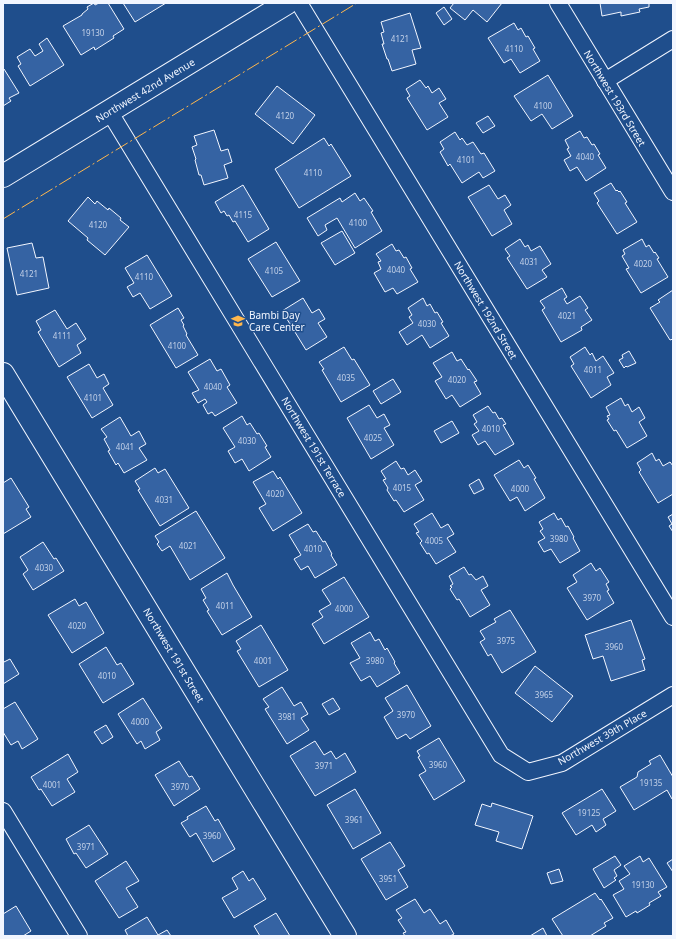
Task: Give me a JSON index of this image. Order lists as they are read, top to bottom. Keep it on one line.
{"streets":{"street":["Northwest 42nd Avenue","Northwest 193rd Street","Northwest 192nd Street","Northwest 191st Terrace","Northwest 191st Street","Northwest 39th Place"]},"crossings":[["Northwest 42nd Avenue","Northwest 191st Terrace"],["Northwest 191st Terrace","Northwest 39th Place"]],"places":{"school or university":["Bambi Day Care Center"]},"house_numbers":["19130","4121","4110","4100","4120","4040","4101","4110","4115","4100","4120","4031","4020","4040","4105","4121","4110","4021","4030","4111","4100","4011","4035","4020","4040","4101","4010","4025","4030","4041","4015","4000","4020","4031","3980","4005","4021","4010","4030","3970","4011","4000","4020","3975","3960","4001","3980","4010","3965","3970","3981","4000","3960","3971","19135","4001","3970","19125","3961","3960","3971","3951","19130"]}
